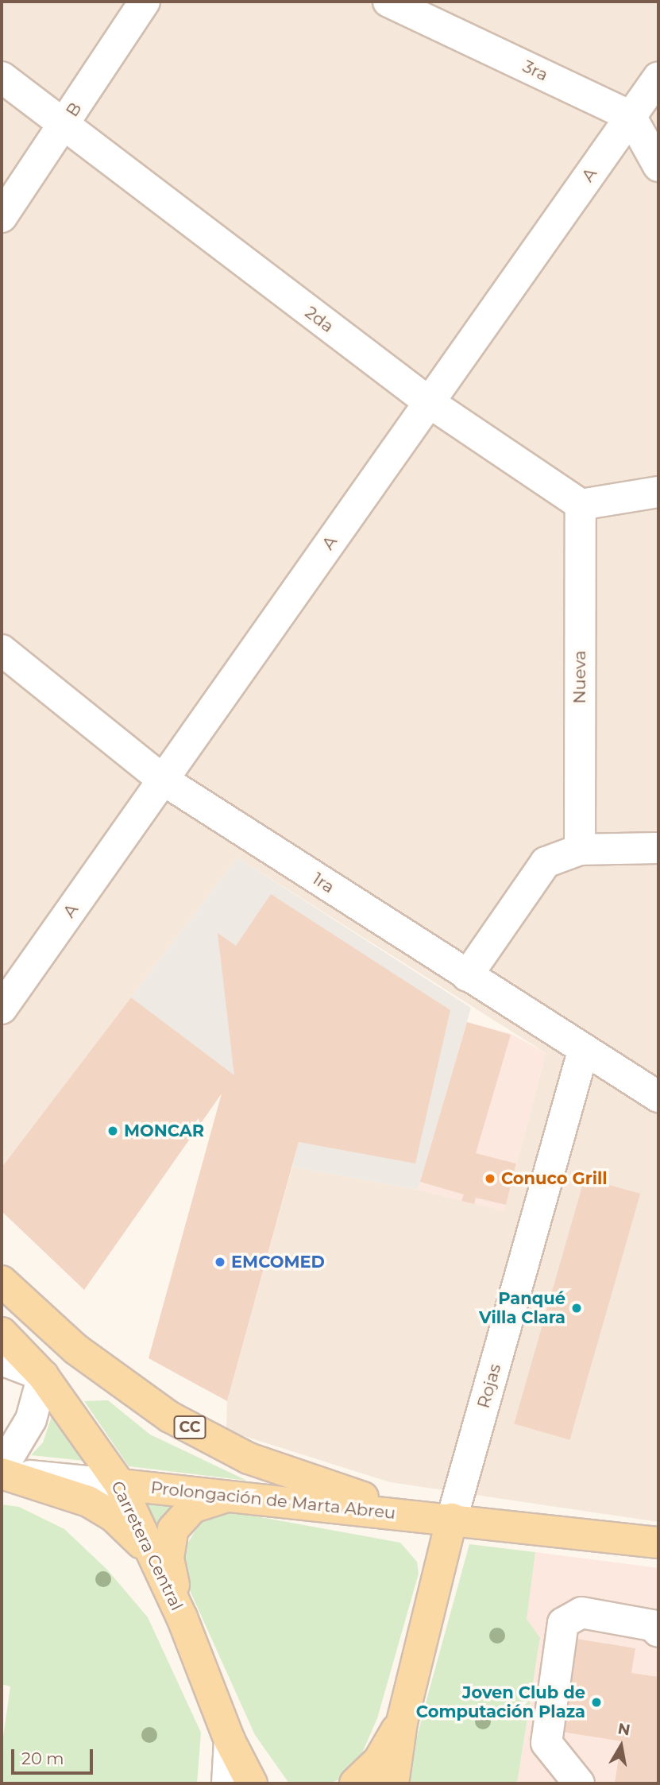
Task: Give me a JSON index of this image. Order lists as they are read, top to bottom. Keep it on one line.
{"streets":{"main road":["Rojas","CC","Prolongación de Marta Abreu","Carretera Central"],"street":["3ra","B","A","2da","Nueva","1ra"]},"crossings":[["3ra","A"],["B","2da"],["A","2da"],["A","1ra"],["2da","Nueva"],["1ra","Rojas"],["Rojas","CC"],["CC","Prolongación de Marta Abreu"],["Prolongación de Marta Abreu","Carretera Central"]],"places":["MONCAR","Conuco Grill","EMCOMED","Panqué Villa Clara","Joven Club de Computación Plaza"],"scale_bar":"20 m","north":"top"}
